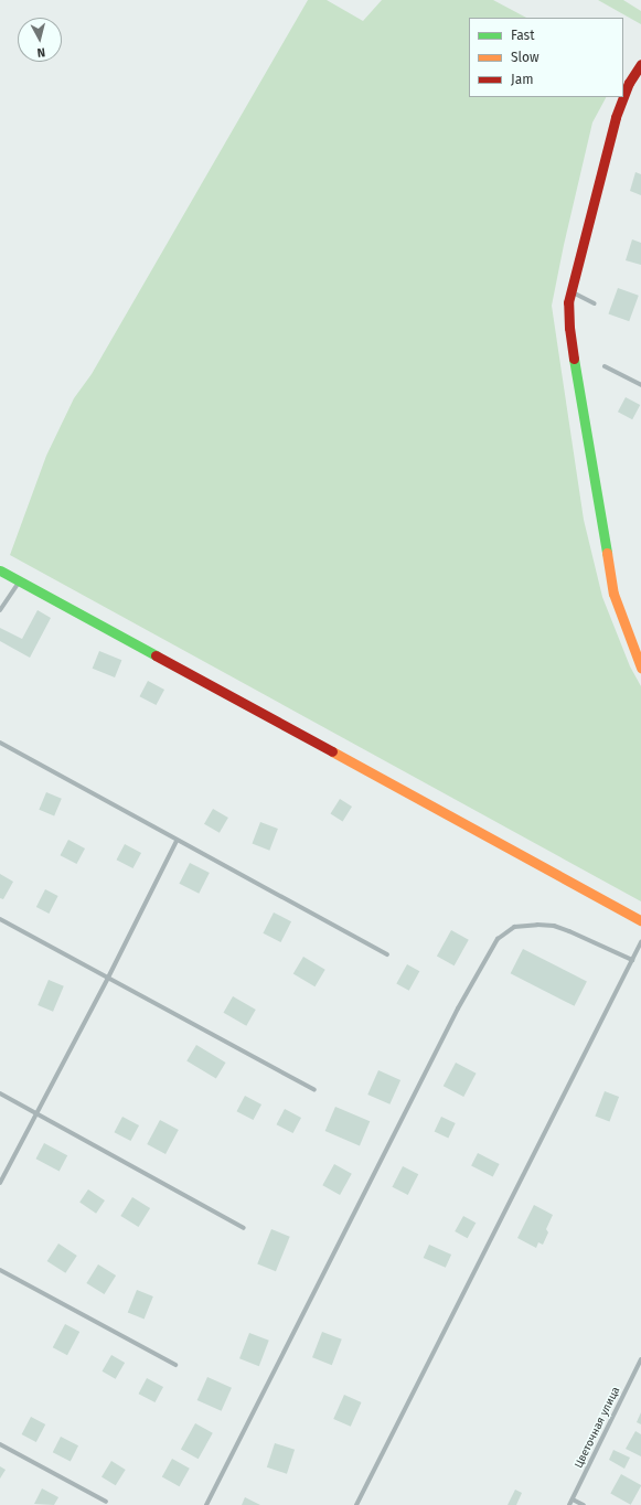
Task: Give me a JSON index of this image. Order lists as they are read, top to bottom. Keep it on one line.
{"streets":{"lane":["Цветочная улица"]},"legend":["Fast","Slow","Jam"],"north":"bottom"}
